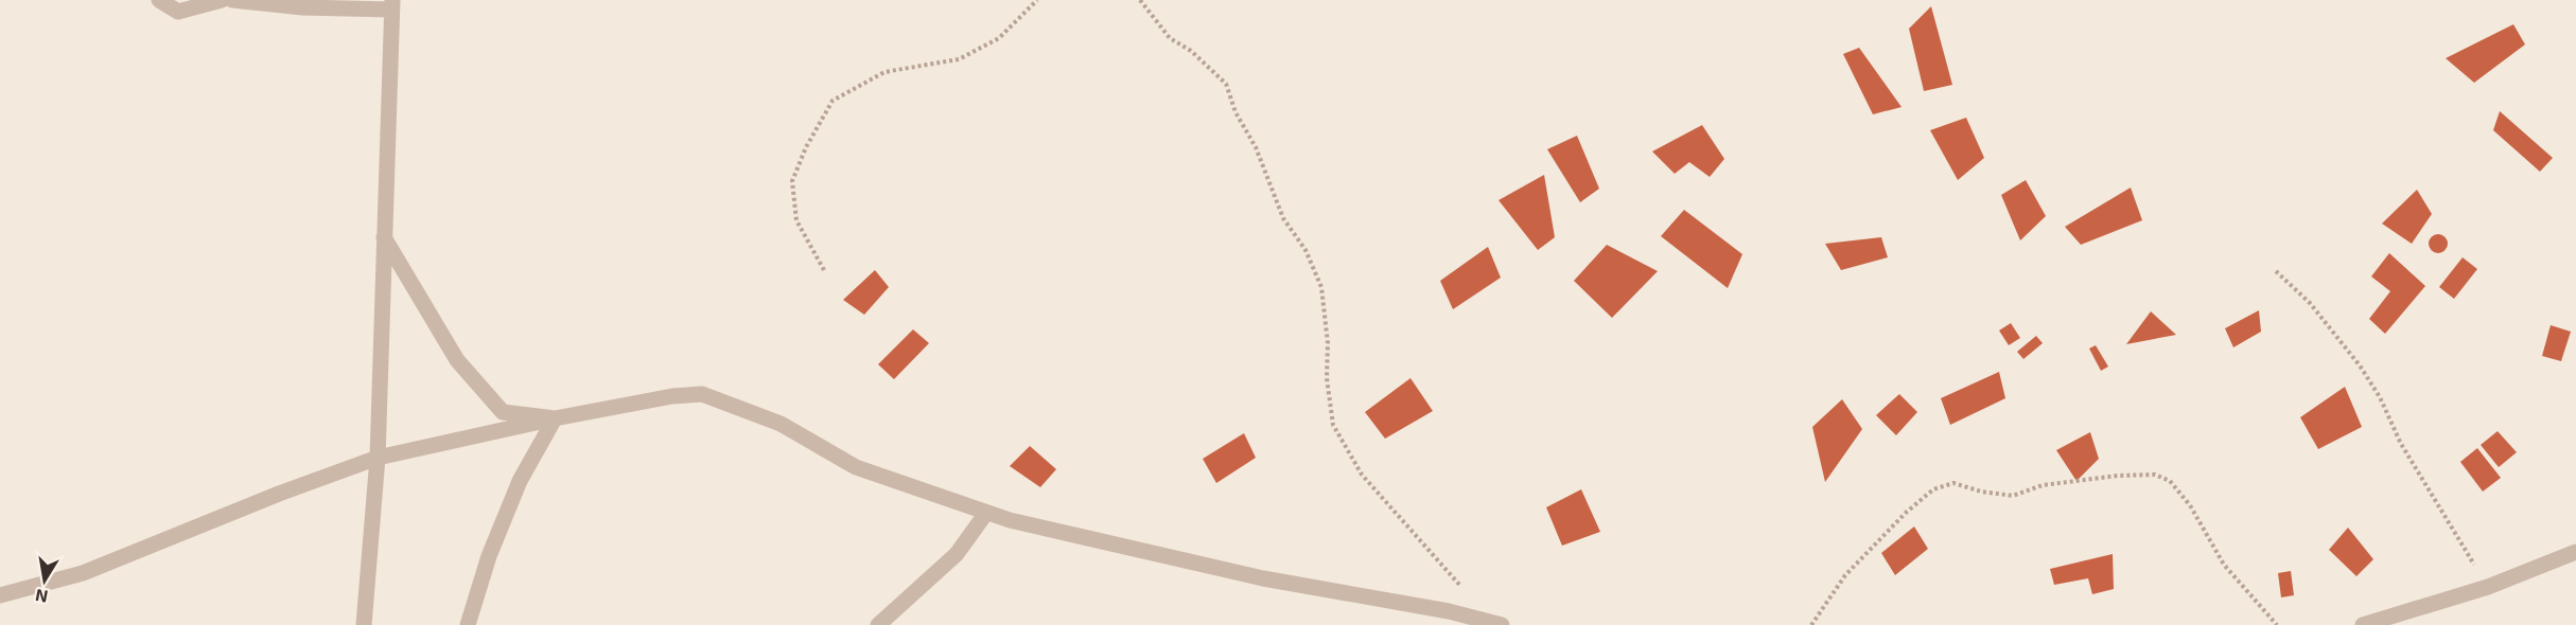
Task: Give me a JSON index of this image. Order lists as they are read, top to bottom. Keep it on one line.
{"north":"bottom"}
